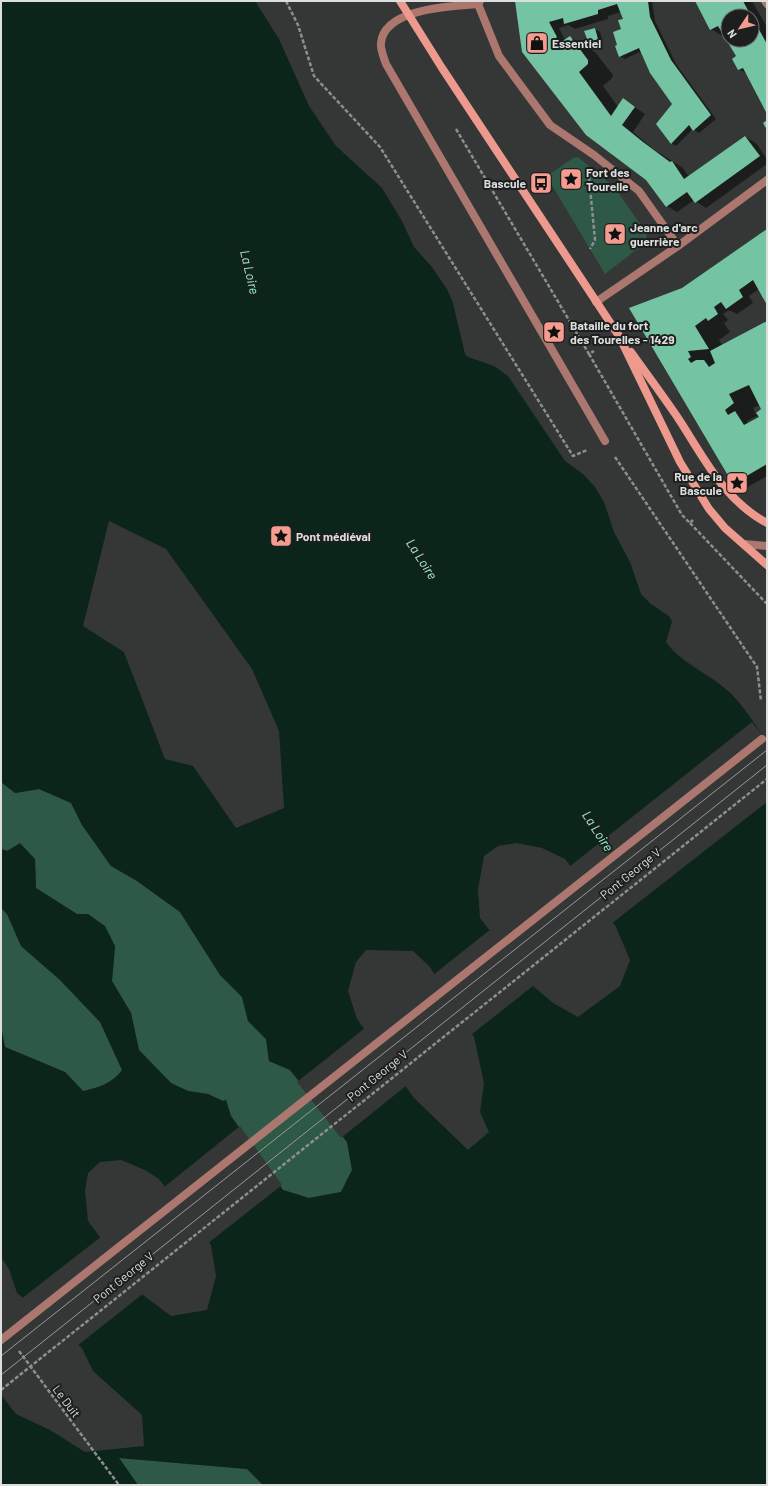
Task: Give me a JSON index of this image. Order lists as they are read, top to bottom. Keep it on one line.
{"streets":{"street":["Pont George V"],"path":["Le Duit"]},"water":["La Loire"],"places":{"shop":["Essentiel"],"place":["Fort des Tourelle","Jeanne d'arc guerrière","Bataille du fort des Tourelles - 1429","Rue de la Bascule","Pont médiéval"],"bus stop":["Bascule"]},"north":"bottom left"}
